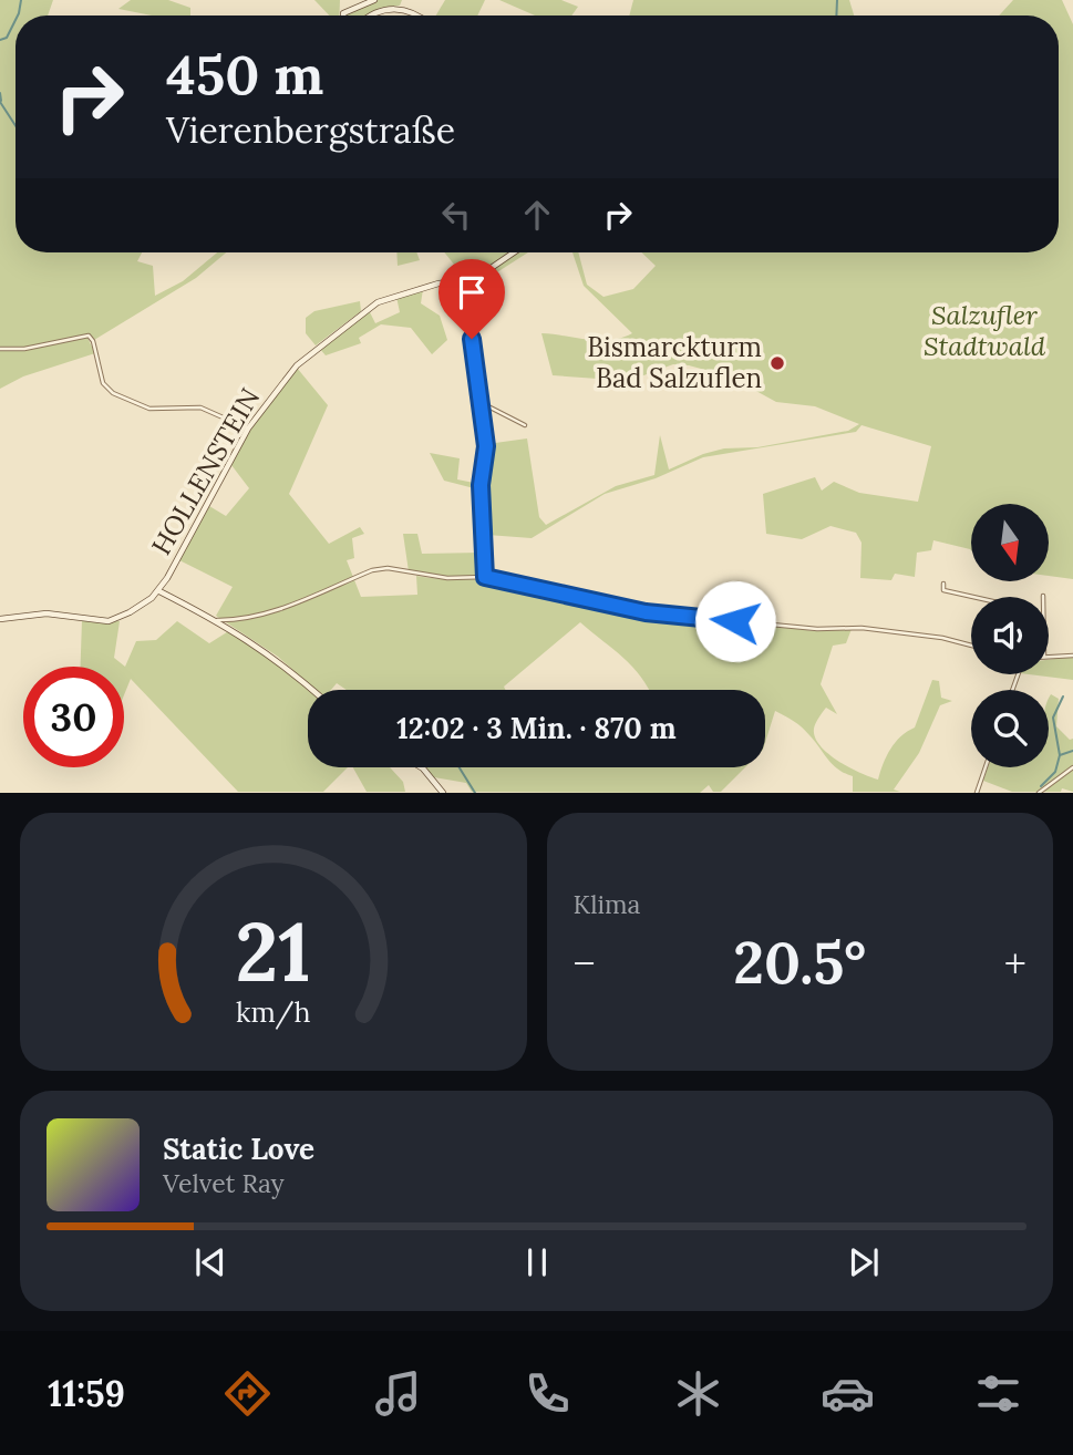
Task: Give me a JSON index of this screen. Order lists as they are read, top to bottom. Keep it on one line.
{"streets":{"main road":["HOLLENSTEIN"]},"parks":["Salzufler Stadtwald"],"places":["Bismarckturm Bad Salzuflen"],"north":"bottom","page":{"turn":["450 m","Vierenbergstraße"],"limit":"30","trip":"12:02 · 3 Min. · 870 m","tile":"Klima","heat":["−","20.5°","+"],"song":["Static Love","Velvet Ray"],"tabs":"11:59","gauge":["21","km/h"]}}
